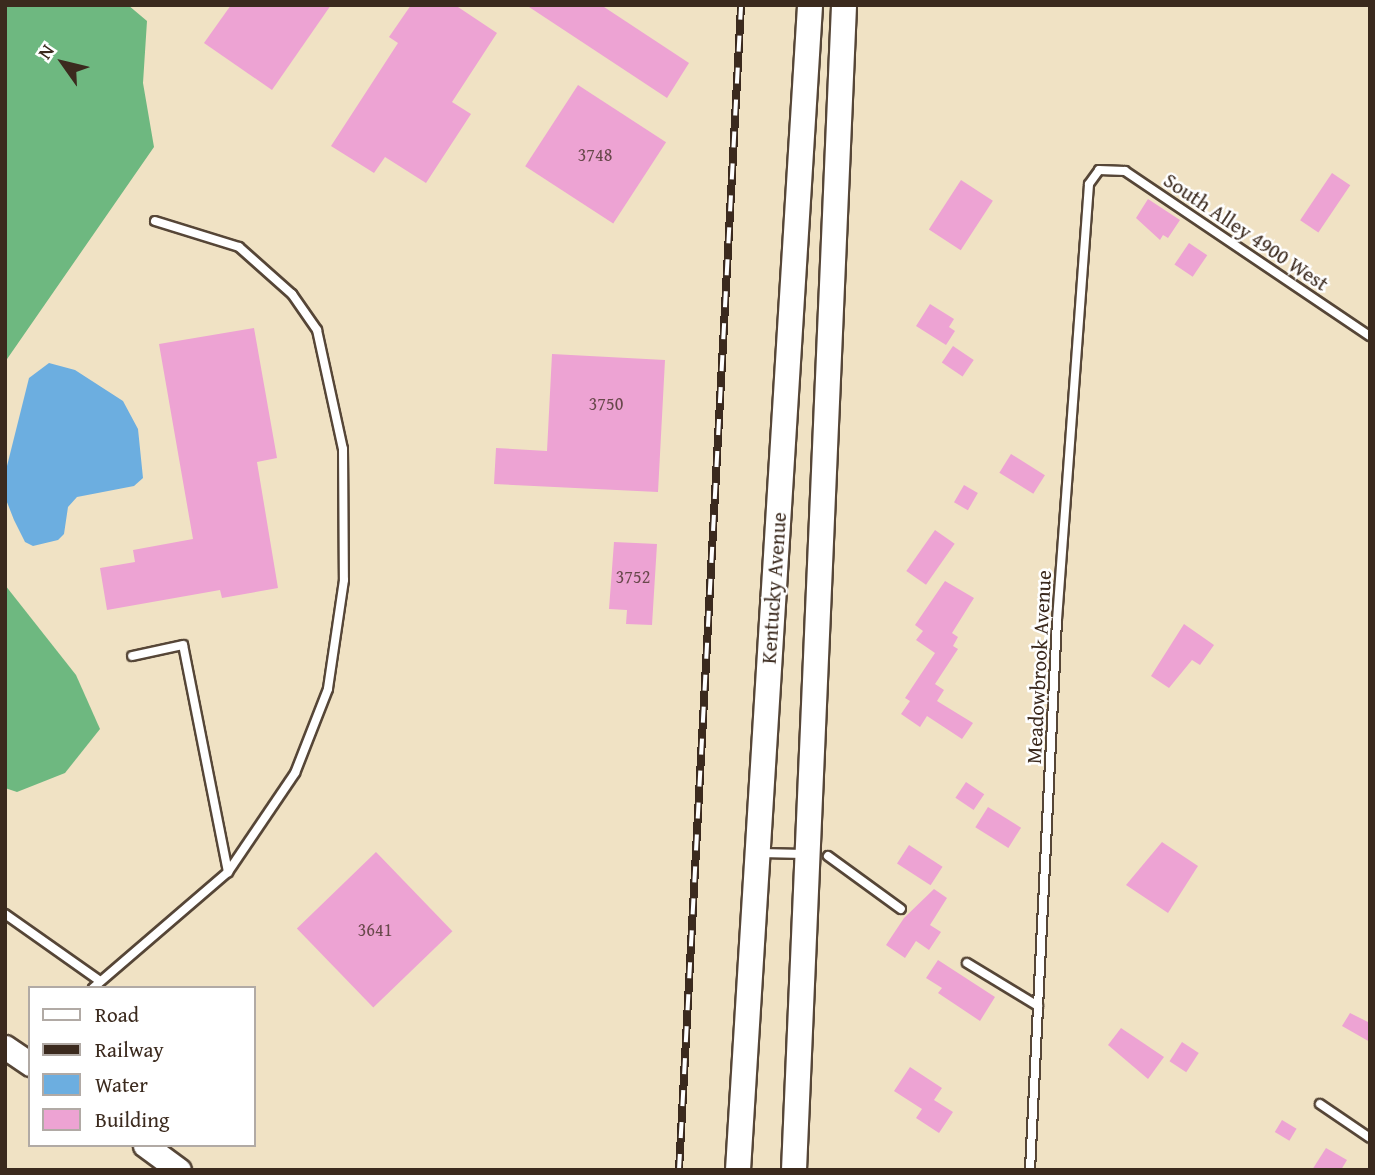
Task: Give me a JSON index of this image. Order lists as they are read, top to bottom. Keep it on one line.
{"streets":{"main road":["Kentucky Avenue"],"lane":["South Alley 4900 West","Meadowbrook Avenue"]},"crossings":[["South Alley 4900 West","Meadowbrook Avenue"]],"house_numbers":["3748","3750","3752","3641"],"legend":["Road","Railway","Water","Building"],"north":"top left"}
